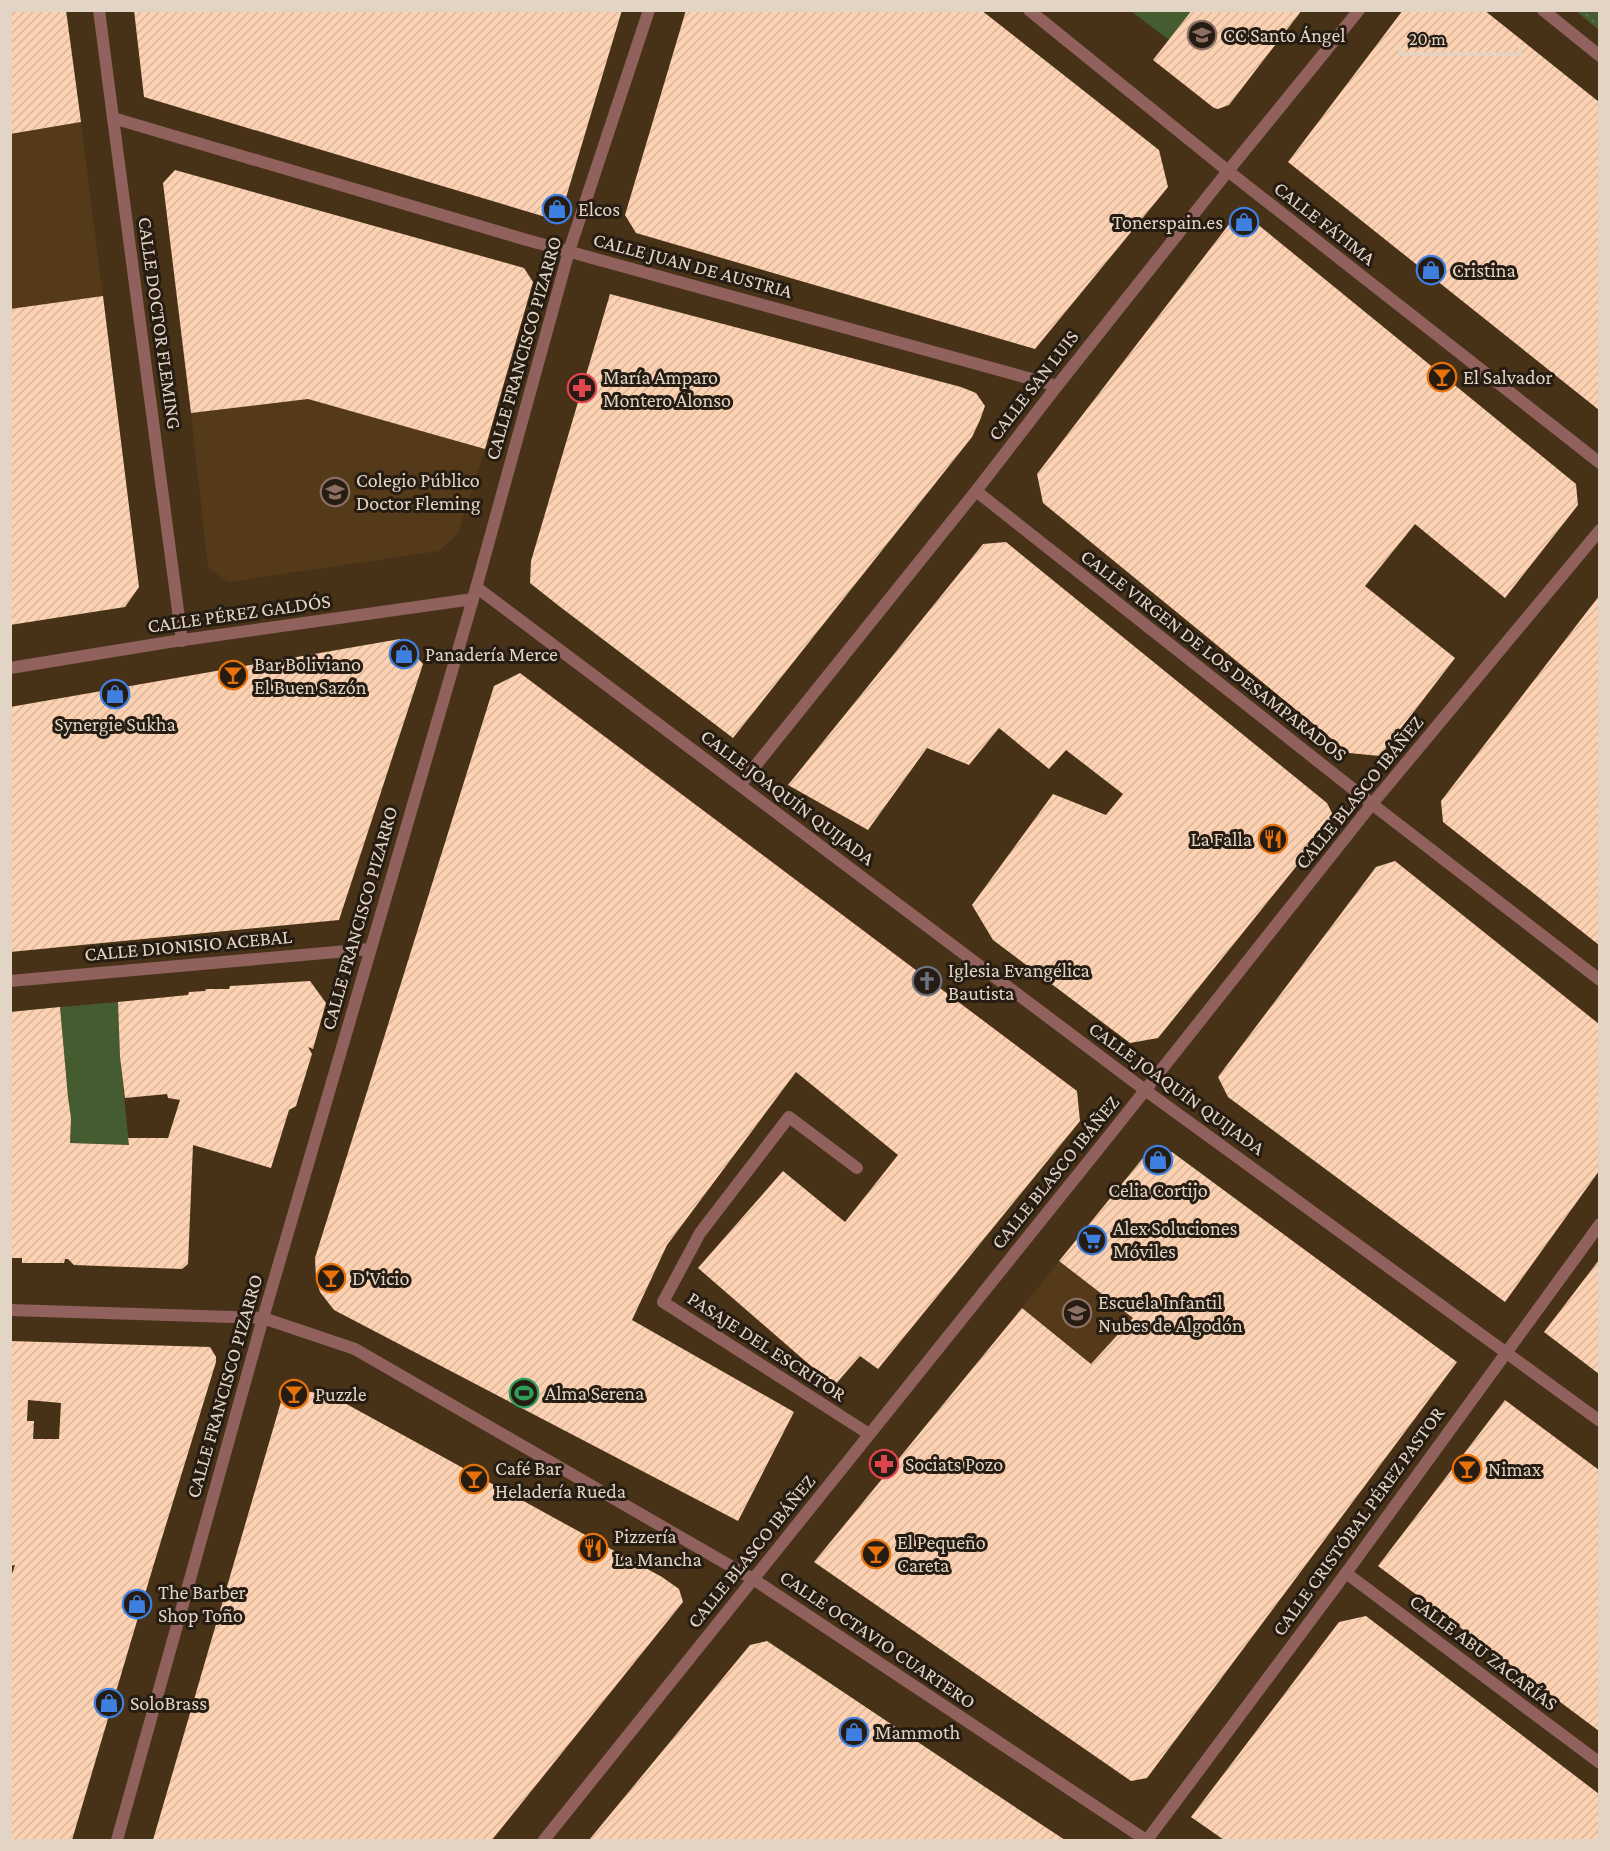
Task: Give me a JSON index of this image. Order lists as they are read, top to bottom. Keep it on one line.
{"streets":{"street":["CALLE FÁTIMA","CALLE JUAN DE AUSTRIA","CALLE DOCTOR FLEMING","CALLE FRANCISCO PIZARRO","CALLE SAN LUIS","CALLE PÉREZ GALDÓS","CALLE VIRGEN DE LOS DESAMPARADOS","CALLE BLASCO IBÁÑEZ","CALLE JOAQUÍN QUIJADA","CALLE DIONISIO ACEBAL","PASAJE DEL ESCRITOR","CALLE CRISTÓBAL PÉREZ PASTOR","CALLE OCTAVIO CUARTERO","CALLE ABU ZACARÍAS"]},"crossings":[["CALLE FÁTIMA","CALLE SAN LUIS"],["CALLE JUAN DE AUSTRIA","CALLE DOCTOR FLEMING"],["CALLE JUAN DE AUSTRIA","CALLE FRANCISCO PIZARRO"],["CALLE JUAN DE AUSTRIA","CALLE SAN LUIS"],["CALLE DOCTOR FLEMING","CALLE PÉREZ GALDÓS"],["CALLE FRANCISCO PIZARRO","CALLE PÉREZ GALDÓS"],["CALLE FRANCISCO PIZARRO","CALLE JOAQUÍN QUIJADA"],["CALLE FRANCISCO PIZARRO","CALLE DIONISIO ACEBAL"],["CALLE FRANCISCO PIZARRO","CALLE OCTAVIO CUARTERO"],["CALLE SAN LUIS","CALLE VIRGEN DE LOS DESAMPARADOS"],["CALLE SAN LUIS","CALLE JOAQUÍN QUIJADA"],["CALLE PÉREZ GALDÓS","CALLE JOAQUÍN QUIJADA"],["CALLE VIRGEN DE LOS DESAMPARADOS","CALLE BLASCO IBÁÑEZ"],["CALLE BLASCO IBÁÑEZ","CALLE JOAQUÍN QUIJADA"],["CALLE BLASCO IBÁÑEZ","PASAJE DEL ESCRITOR"],["CALLE BLASCO IBÁÑEZ","CALLE OCTAVIO CUARTERO"],["CALLE JOAQUÍN QUIJADA","CALLE CRISTÓBAL PÉREZ PASTOR"],["CALLE CRISTÓBAL PÉREZ PASTOR","CALLE OCTAVIO CUARTERO"],["CALLE CRISTÓBAL PÉREZ PASTOR","CALLE ABU ZACARÍAS"]],"places":{"school or university":["CC Santo Ángel","Colegio Público Doctor Fleming","Escuela Infantil Nubes de Algodón"],"shop":["Elcos","Tonerspain.es","Cristina","Panadería Merce","Synergie Sukha","Celia Cortijo","The Barber Shop Toño","SoloBrass","Mammoth"],"bar":["El Salvador","Bar Boliviano El Buen Sazón","D'Vicio","Puzzle","Nimax","Café Bar Heladería Rueda","El Pequeño Careta"],"pharmacy":["María Amparo Montero Alonso","Sociats Pozo"],"restaurant":["La Falla","Pizzería La Mancha"],"church":["Iglesia Evangélica Bautista"],"supermarket":["Alex Soluciones Móviles"],"sports":["Alma Serena"]},"scale_bar":"20 m"}
